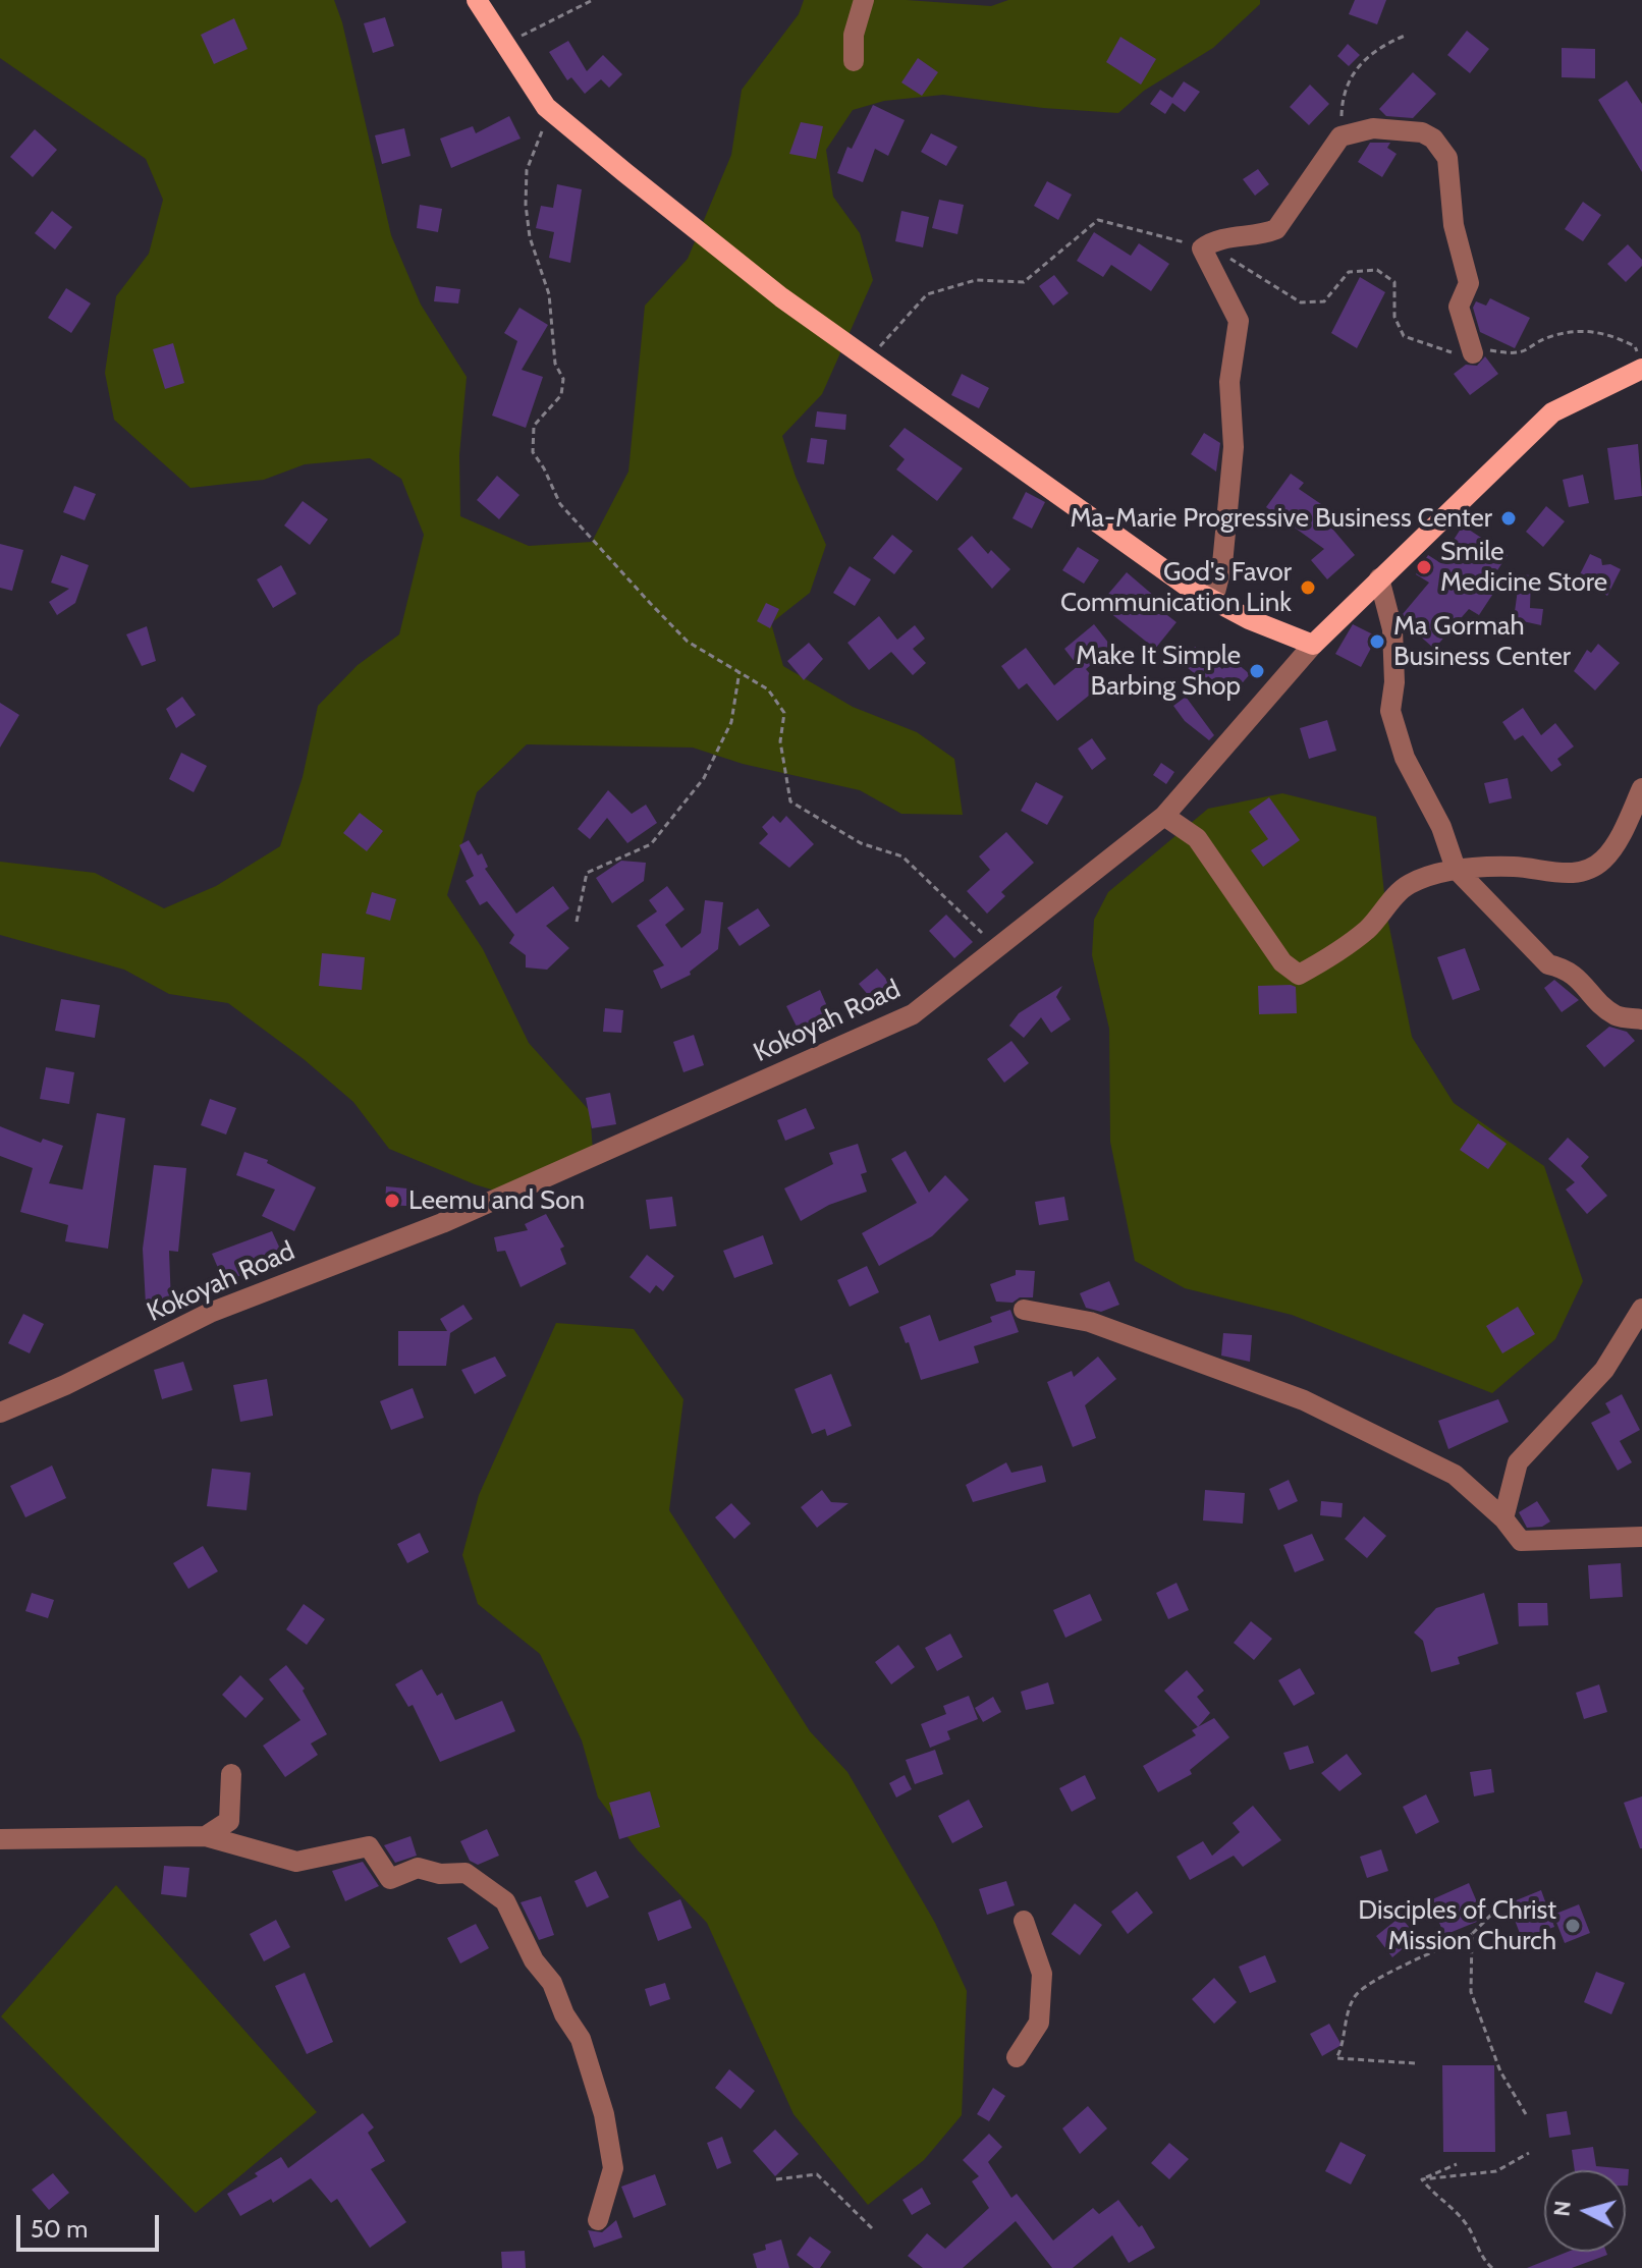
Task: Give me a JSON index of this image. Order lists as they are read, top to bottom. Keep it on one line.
{"streets":{"main road":["Kokoyah Road"]},"places":["Ma-Marie Progressive Business Center","Smile Medicine Store","God's Favor Communication Link","Ma Gormah Business Center","Make It Simple Barbing Shop","Leemu and Son","Disciples of Christ Mission Church"],"scale_bar":"50 m","north":"left"}
